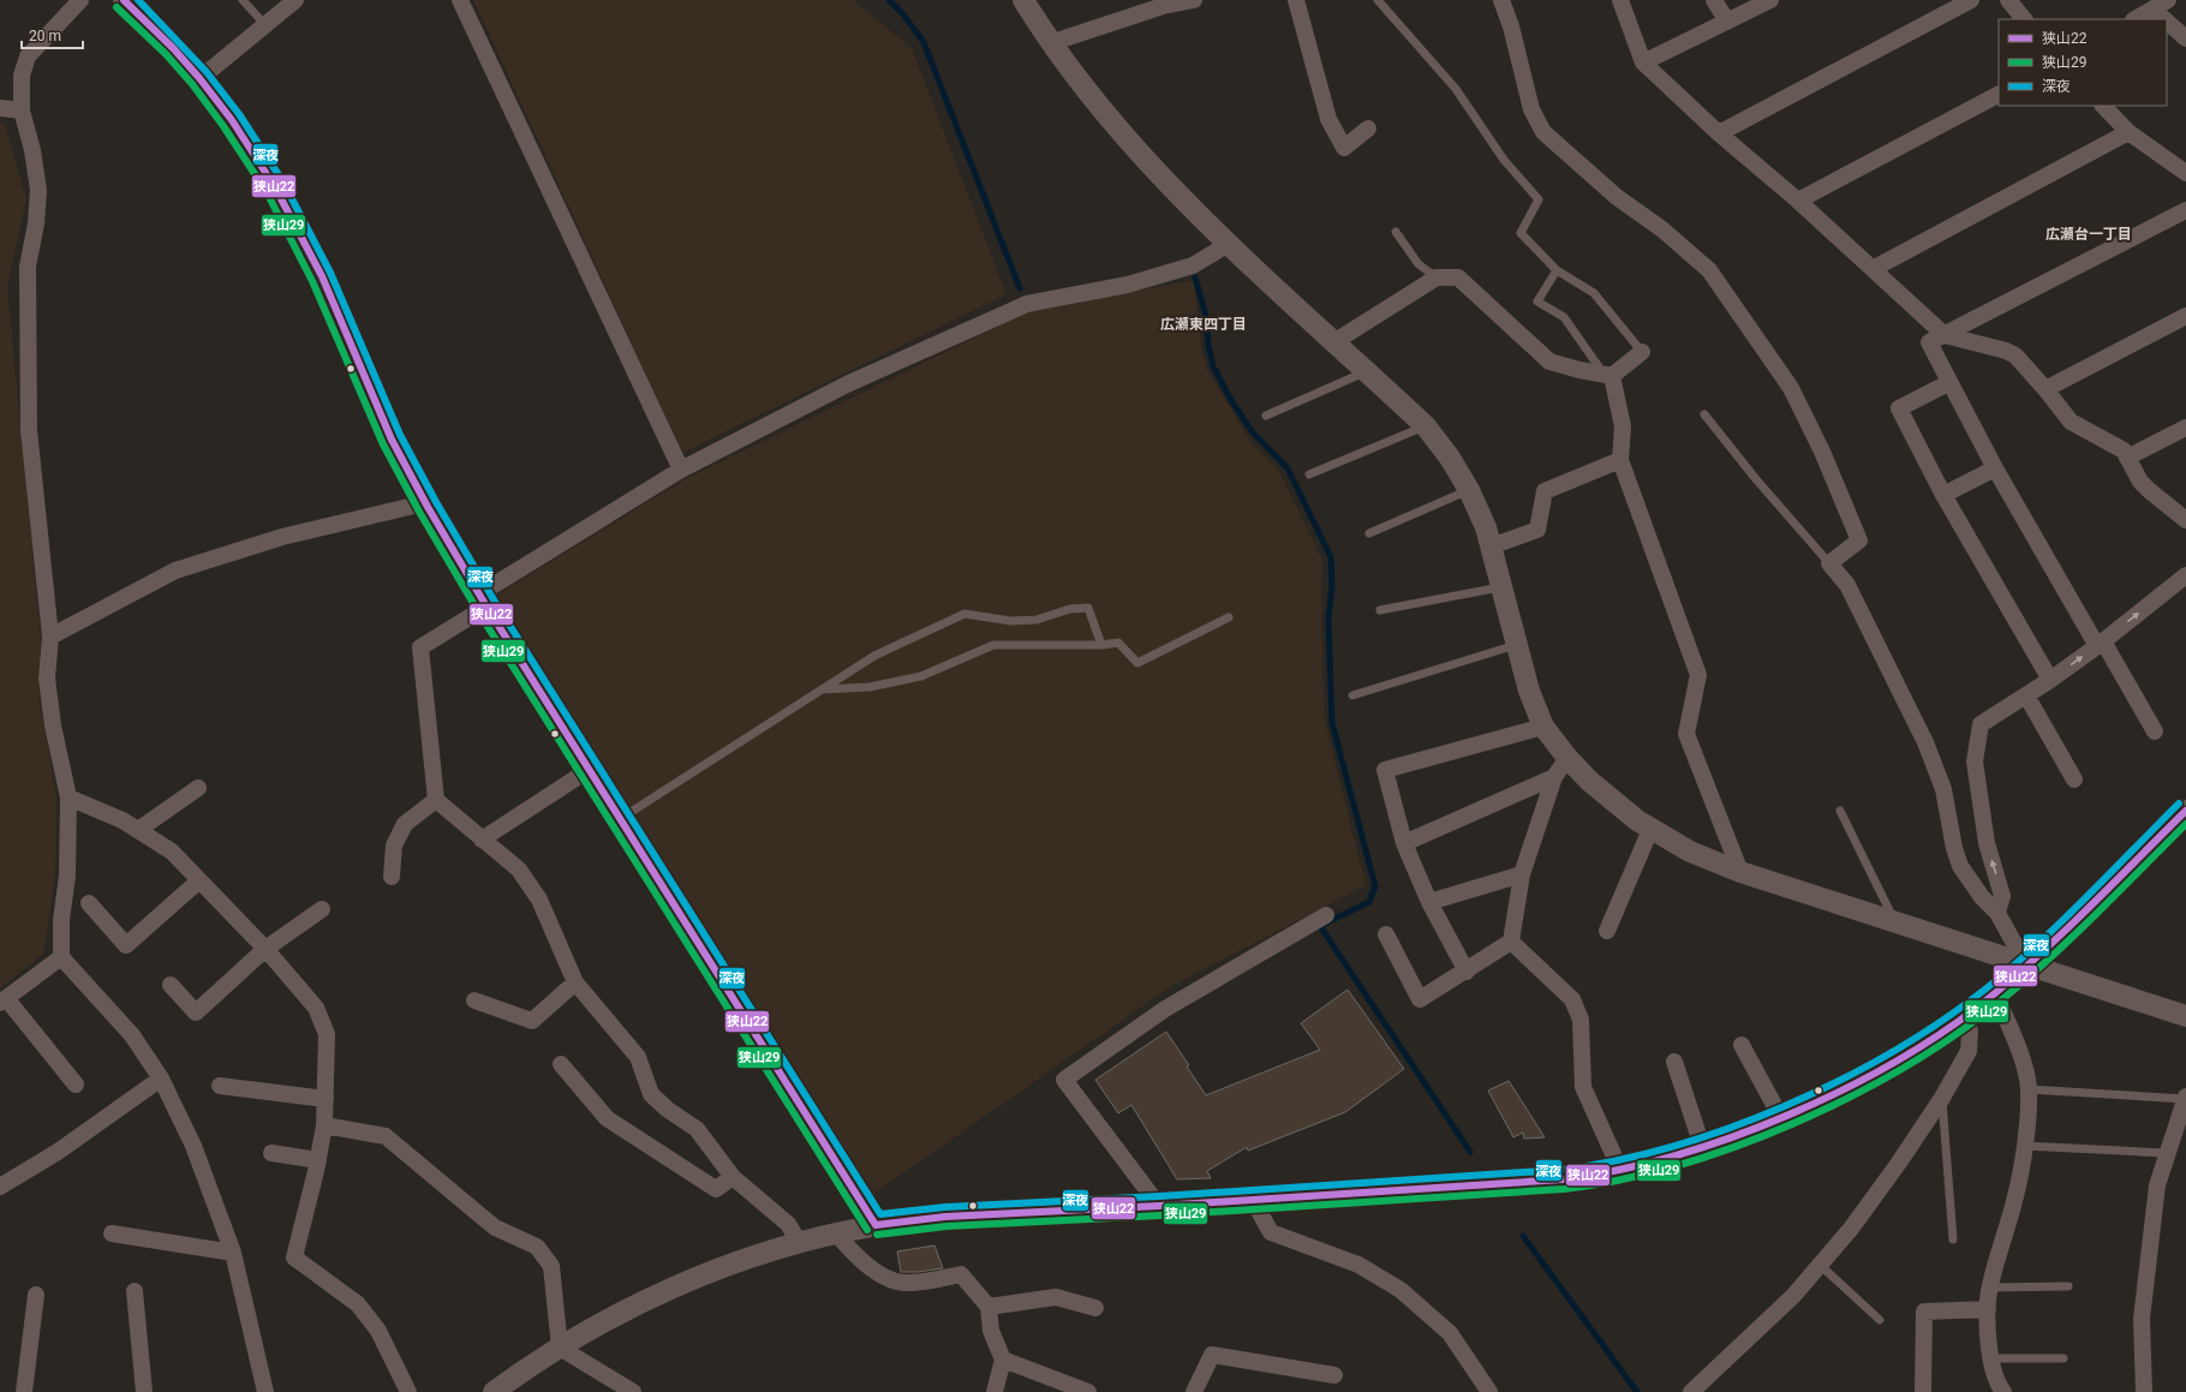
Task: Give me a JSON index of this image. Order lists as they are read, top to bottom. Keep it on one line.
{"districts":["広瀬台一丁目","広瀬東四丁目"],"lines":["transit line 狭山22","transit line 深夜","transit line 狭山29"],"legend":["狭山22","狭山29","深夜"],"scale_bar":"20 m"}
